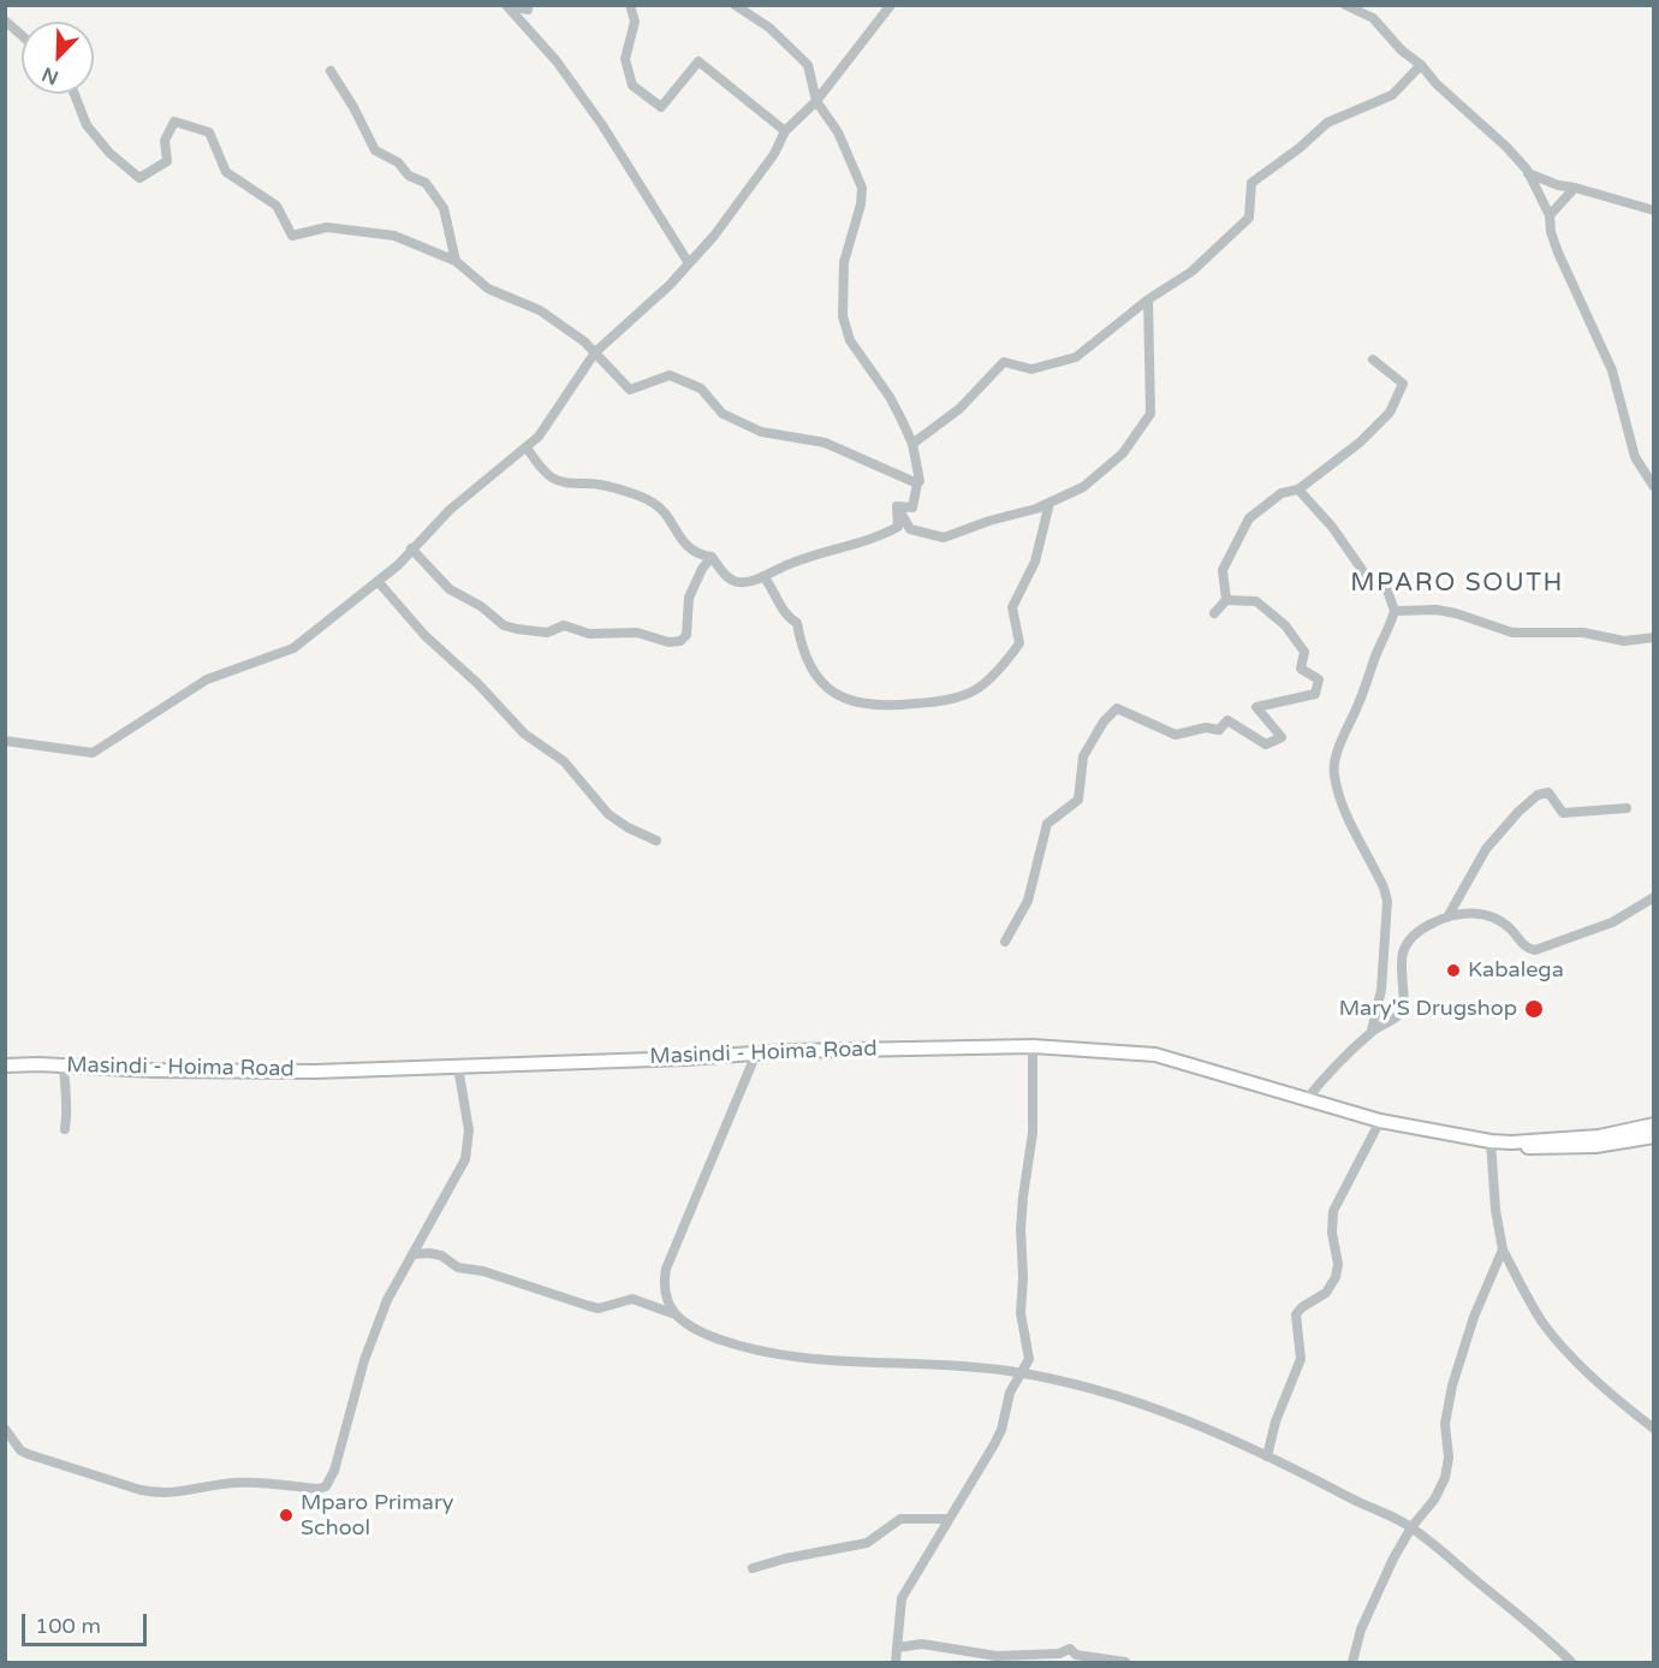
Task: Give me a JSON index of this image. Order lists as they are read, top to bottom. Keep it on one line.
{"streets":{"main road":["Masindi - Hoima Road"]},"districts":["MPARO SOUTH"],"places":["Kabalega","Mary'S Drugshop","Mparo Primary School"],"scale_bar":"100 m","north":"bottom left"}
